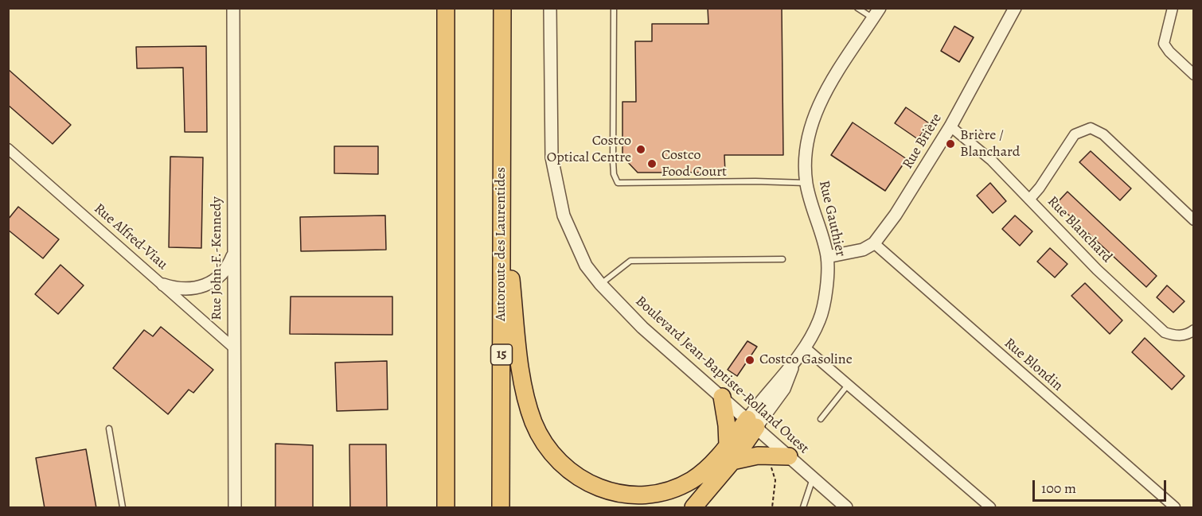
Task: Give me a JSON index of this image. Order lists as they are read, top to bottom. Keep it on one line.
{"streets":{"highway":["Autoroute des Laurentides","15"],"street":["Rue Brière","Rue Gauthier","Rue Blanchard","Rue Alfred-Viau","Rue John-F.-Kennedy","Rue Blondin","Boulevard Jean-Baptiste-Rolland Ouest"]},"crossings":[["Rue Brière","Rue Blanchard"],["Rue Brière","Rue Blondin"],["Rue Gauthier","Boulevard Jean-Baptiste-Rolland Ouest"],["Rue Alfred-Viau","Rue John-F.-Kennedy"]],"places":["Brière / Blanchard","Costco Optical Centre","Costco Food Court","Costco Gasoline"],"scale_bar":"100 m"}
